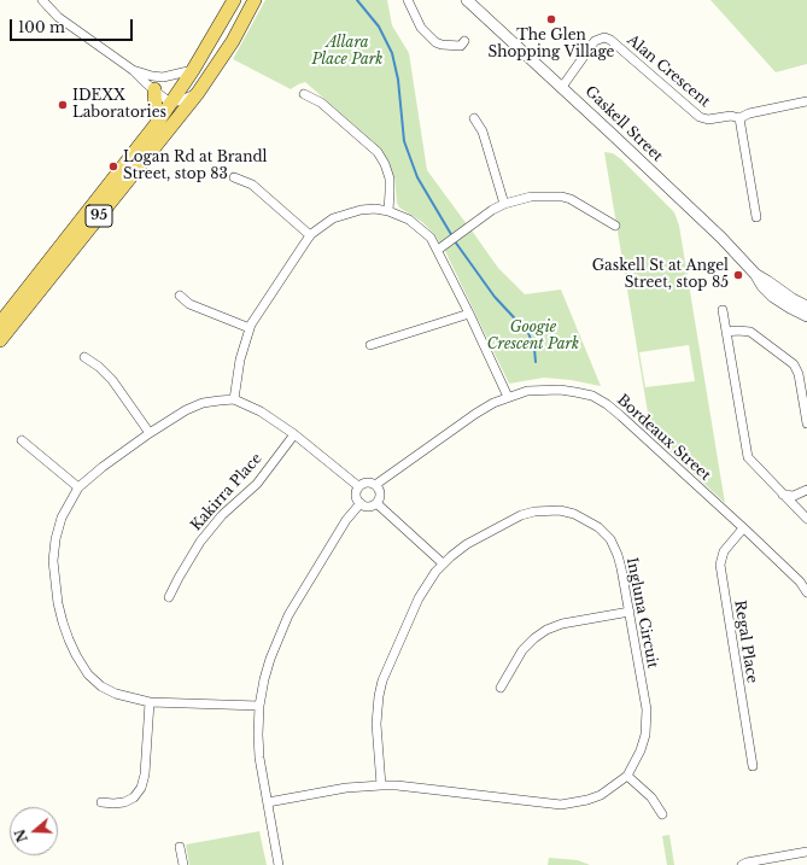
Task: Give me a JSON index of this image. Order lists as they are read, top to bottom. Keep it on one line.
{"streets":{"main road":["95"],"street":["Alan Crescent","Gaskell Street","Bordeaux Street","Kakirra Place","Ingluna Circuit","Regal Place"]},"crossings":[["Alan Crescent","Gaskell Street"],["Bordeaux Street","Regal Place"]],"parks":["Allara Place Park","Googie Crescent Park"],"places":["The Glen Shopping Village","IDEXX Laboratories","Logan Rd at Brandl Street, stop 83","Gaskell St at Angel Street, stop 85"],"scale_bar":"100 m","north":"left"}
